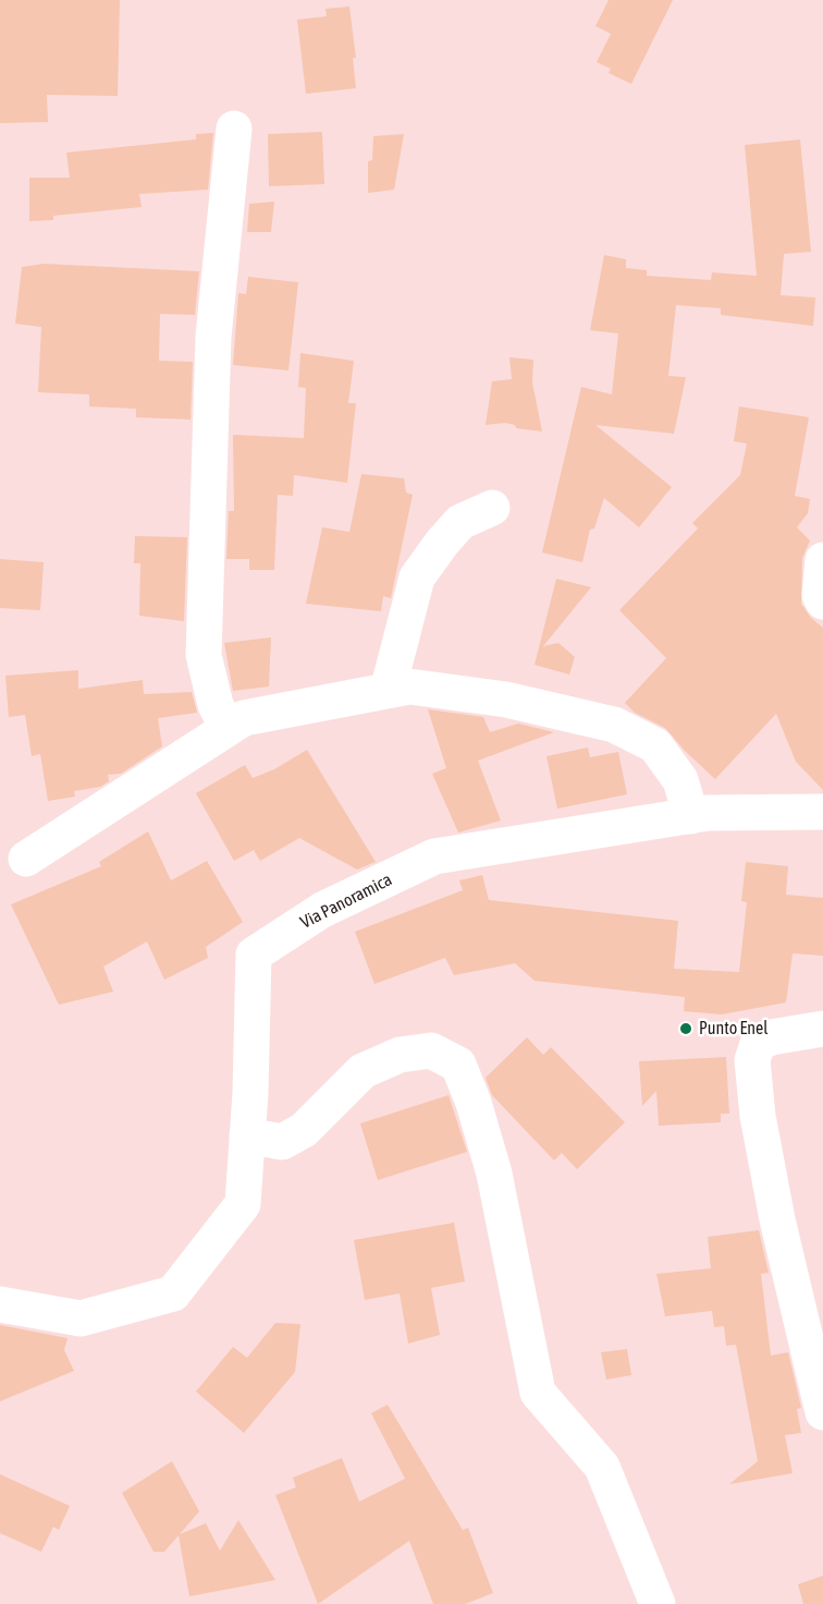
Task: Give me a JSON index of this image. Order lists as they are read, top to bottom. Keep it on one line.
{"streets":{"street":["Via Panoramica"]},"places":["Punto Enel"]}
